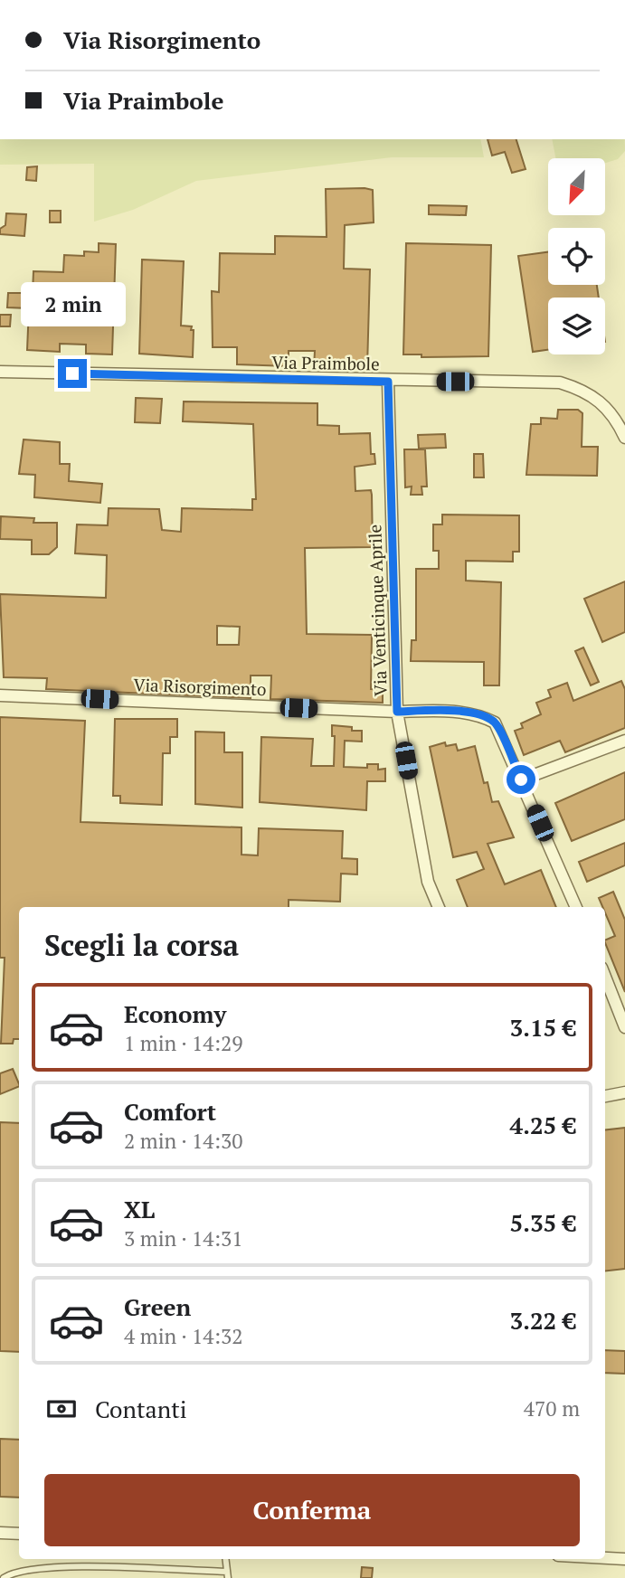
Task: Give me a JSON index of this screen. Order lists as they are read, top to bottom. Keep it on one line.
{"streets":{"street":["Via Praimbole","Via Venticinque Aprile","Via Risorgimento"]},"crossings":[["Via Praimbole","Via Venticinque Aprile"],["Via Venticinque Aprile","Via Risorgimento"]],"north":"bottom left","page":{"banner":["Via Risorgimento","Via Praimbole"],"bubble":"2 min","heading":"Scegli la corsa","list":[{"name":"Economy","note":"1 min · 14:29","value":"3.15 €"},{"name":"Comfort","note":"2 min · 14:30","value":"4.25 €"},{"name":"XL","note":"3 min · 14:31","value":"5.35 €"},{"name":"Green","note":"4 min · 14:32","value":"3.22 €"}],"pay":["Contanti","470 m"],"buttons":"Conferma"}}
